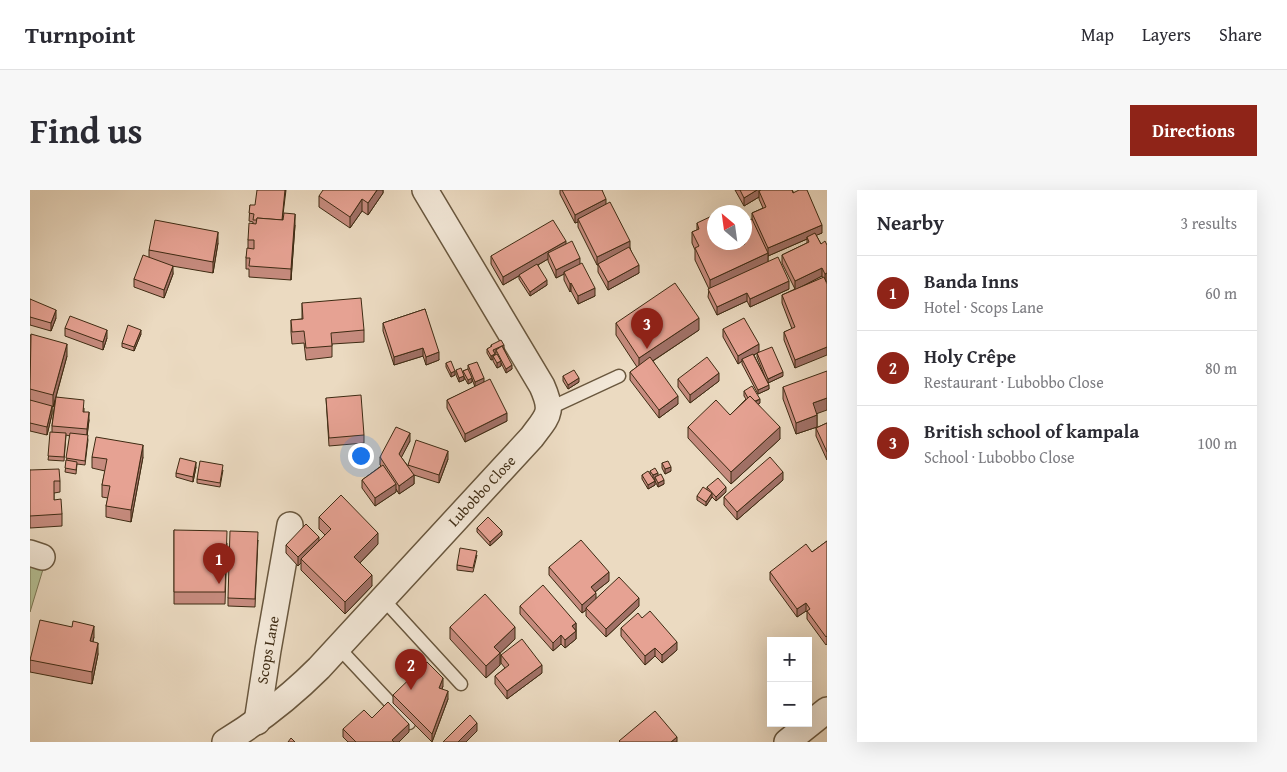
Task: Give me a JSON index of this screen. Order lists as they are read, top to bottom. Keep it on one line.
{"streets":{"street":["Lubobbo Close","Scops Lane"]},"crossings":[["Lubobbo Close","Scops Lane"]],"north":"top left","page":{"header":"Turnpoint","nav":["Map","Layers","Share"],"title":"Find us","buttons":"Directions","heading":["Nearby","3 results"],"list":[{"mark":"1","name":"Banda Inns","note":"Hotel · Scops Lane","value":"60 m"},{"mark":"2","name":"Holy Crêpe","note":"Restaurant · Lubobbo Close","value":"80 m"},{"mark":"3","name":"British school of kampala","note":"School · Lubobbo Close","value":"100 m"}],"pins":["3","1","2"],"map_buttons":["+","−"]}}
